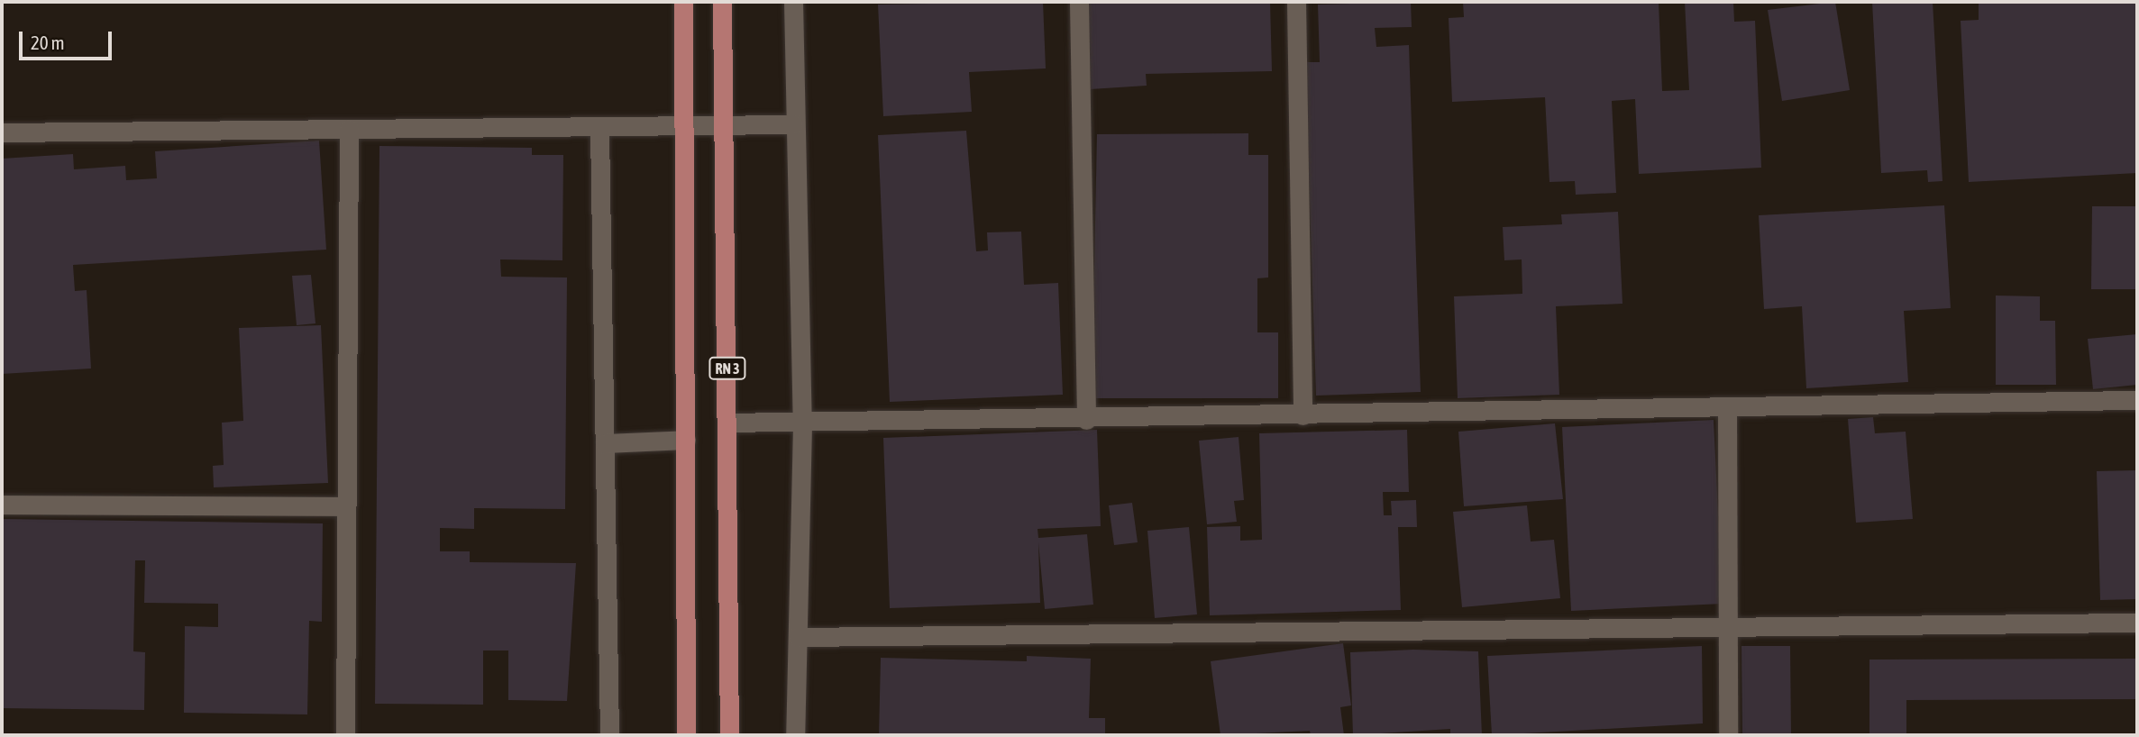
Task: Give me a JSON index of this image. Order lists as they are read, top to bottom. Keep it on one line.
{"streets":{"highway":["RN 3"]},"scale_bar":"20 m"}
